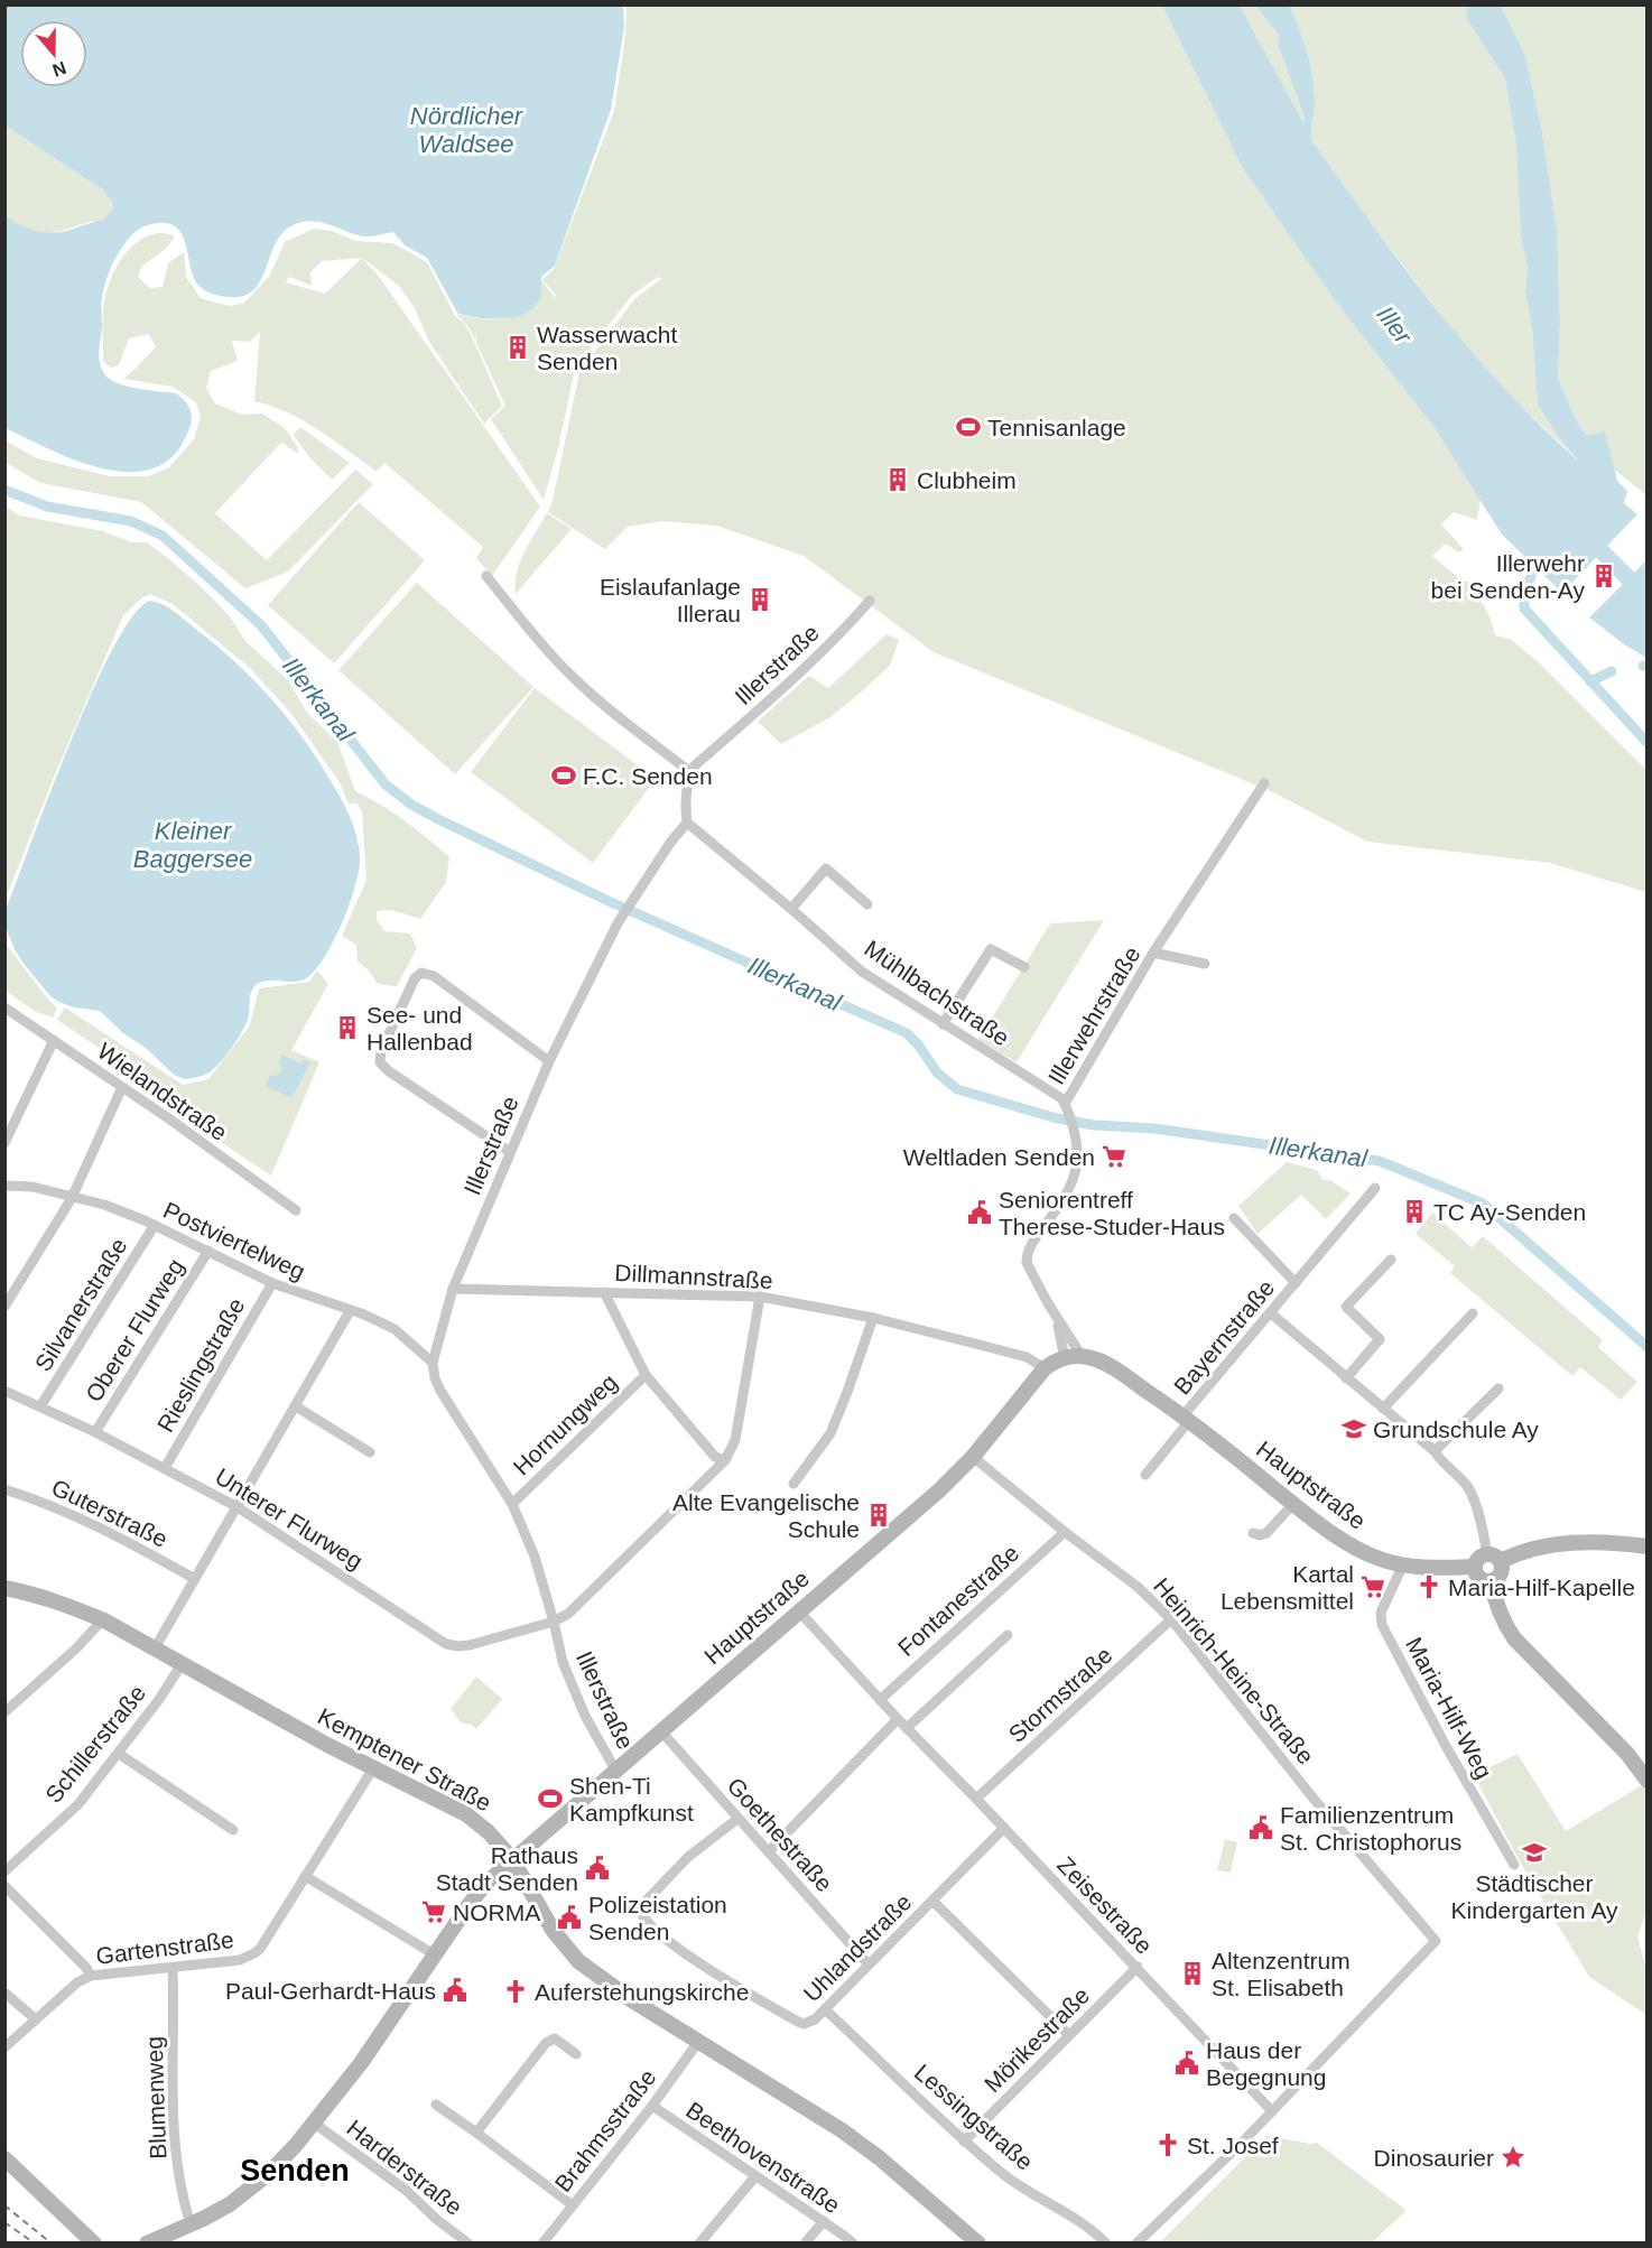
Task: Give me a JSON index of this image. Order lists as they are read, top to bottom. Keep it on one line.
{"streets":{"main road":["Hauptstraße","Kemptener Straße"],"street":["Illerstraße","Mühlbachstraße","Illerwehrstraße","Wielandstraße","Postviertelweg","Dillmannstraße","Silvanerstraße","Oberer Flurweg","Bayernstraße","Rieslingstraße","Hornungweg","Guterstraße","Unterer Flurweg","Fontanestraße","Heinrich-Heine-Straße","Stormstraße","Maria-Hilf-Weg","Schillerstraße","Goethestraße","Zeisestraße","Gartenstraße","Uhlandstraße","Mörikestraße","Blumenweg","Lessingstraße","Brahmsstraße","Beethovenstraße","Harderstraße"]},"crossings":[["Illerstraße","Mühlbachstraße"],["Illerstraße","Postviertelweg"],["Illerstraße","Dillmannstraße"],["Illerstraße","Hornungweg"],["Illerstraße","Hauptstraße"],["Illerstraße","Unterer Flurweg"],["Mühlbachstraße","Illerwehrstraße"],["Illerwehrstraße","Hauptstraße"],["Postviertelweg","Silvanerstraße"],["Postviertelweg","Oberer Flurweg"],["Postviertelweg","Rieslingstraße"],["Dillmannstraße","Hauptstraße"],["Silvanerstraße","Unterer Flurweg"],["Oberer Flurweg","Unterer Flurweg"],["Bayernstraße","Hauptstraße"],["Rieslingstraße","Unterer Flurweg"],["Hauptstraße","Heinrich-Heine-Straße"],["Hauptstraße","Maria-Hilf-Weg"],["Hauptstraße","Kemptener Straße"],["Hauptstraße","Goethestraße"],["Hauptstraße","Zeisestraße"],["Hauptstraße","Blumenweg"],["Hauptstraße","Harderstraße"],["Fontanestraße","Heinrich-Heine-Straße"],["Fontanestraße","Zeisestraße"],["Heinrich-Heine-Straße","Stormstraße"],["Heinrich-Heine-Straße","Zeisestraße"],["Stormstraße","Zeisestraße"],["Schillerstraße","Kemptener Straße"],["Kemptener Straße","Gartenstraße"],["Kemptener Straße","Brahmsstraße"],["Goethestraße","Uhlandstraße"],["Zeisestraße","Uhlandstraße"],["Zeisestraße","Mörikestraße"],["Gartenstraße","Blumenweg"],["Uhlandstraße","Lessingstraße"],["Mörikestraße","Lessingstraße"],["Brahmsstraße","Beethovenstraße"]],"districts":["Senden"],"water":["Nördlicher Waldsee","Iller","Illerkanal","Kleiner Baggersee"],"places":{"building":["Wasserwacht Senden","Clubheim","Illerwehr bei Senden-Ay","Eislaufanlage Illerau","See- und Hallenbad","TC Ay-Senden","Alte Evangelische Schule","Altenzentrum St. Elisabeth"],"sports":["Tennisanlage","F.C. Senden","Shen-Ti Kampfkunst"],"supermarket":["Weltladen Senden","Kartal Lebensmittel","NORMA"],"public building":["Seniorentreff Therese-Studer-Haus","Familienzentrum St. Christophorus","Rathaus Stadt Senden","Polizeistation Senden","Paul-Gerhardt-Haus","Haus der Begegnung"],"school or university":["Grundschule Ay","Städtischer Kindergarten Ay"],"church":["Maria-Hilf-Kapelle","Auferstehungskirche","St. Josef"],"place":["Dinosaurier"]},"north":"bottom"}
